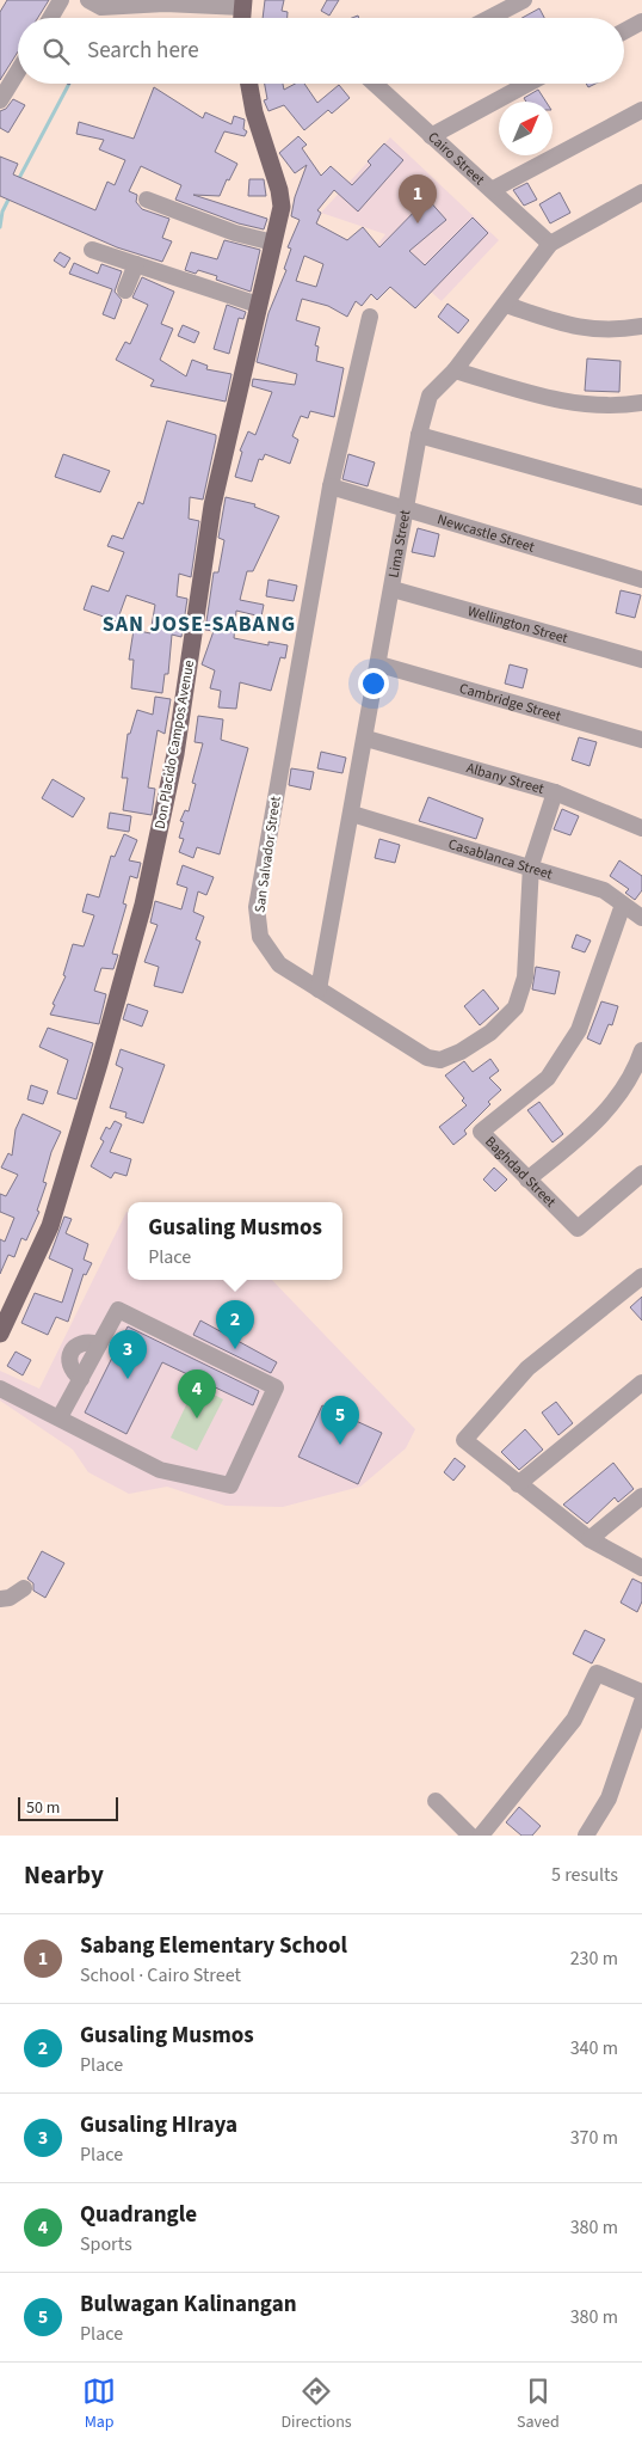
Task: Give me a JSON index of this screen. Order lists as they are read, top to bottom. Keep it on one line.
{"streets":{"main road":["Don Placido Campos Avenue"],"street":["Cairo Street","Newcastle Street","Lima Street","Wellington Street","Cambridge Street","Albany Street","San Salvador Street","Casablanca Street","Baghdad Street"]},"crossings":[["Cairo Street","Lima Street"],["Newcastle Street","Lima Street"],["Newcastle Street","San Salvador Street"],["Lima Street","Wellington Street"],["Lima Street","Cambridge Street"],["Lima Street","Albany Street"],["Lima Street","San Salvador Street"],["Lima Street","Casablanca Street"],["Albany Street","San Salvador Street"],["San Salvador Street","Casablanca Street"],["Casablanca Street","Baghdad Street"]],"districts":["SAN JOSE-SABANG"],"scale_bar":"50 m","north":"top right","page":{"search":"Search here","pins":["1","2","3","4","5"],"popup":["Gusaling Musmos","Place"],"scale":"50 m","heading":["Nearby","5 results"],"list":[{"mark":"1","name":"Sabang Elementary School","note":"School · Cairo Street","value":"230 m"},{"mark":"2","name":"Gusaling Musmos","note":"Place","value":"340 m"},{"mark":"3","name":"Gusaling HIraya","note":"Place","value":"370 m"},{"mark":"4","name":"Quadrangle","note":"Sports","value":"380 m"},{"mark":"5","name":"Bulwagan Kalinangan","note":"Place","value":"380 m"}],"nav":["Map","Directions","Saved"]}}
